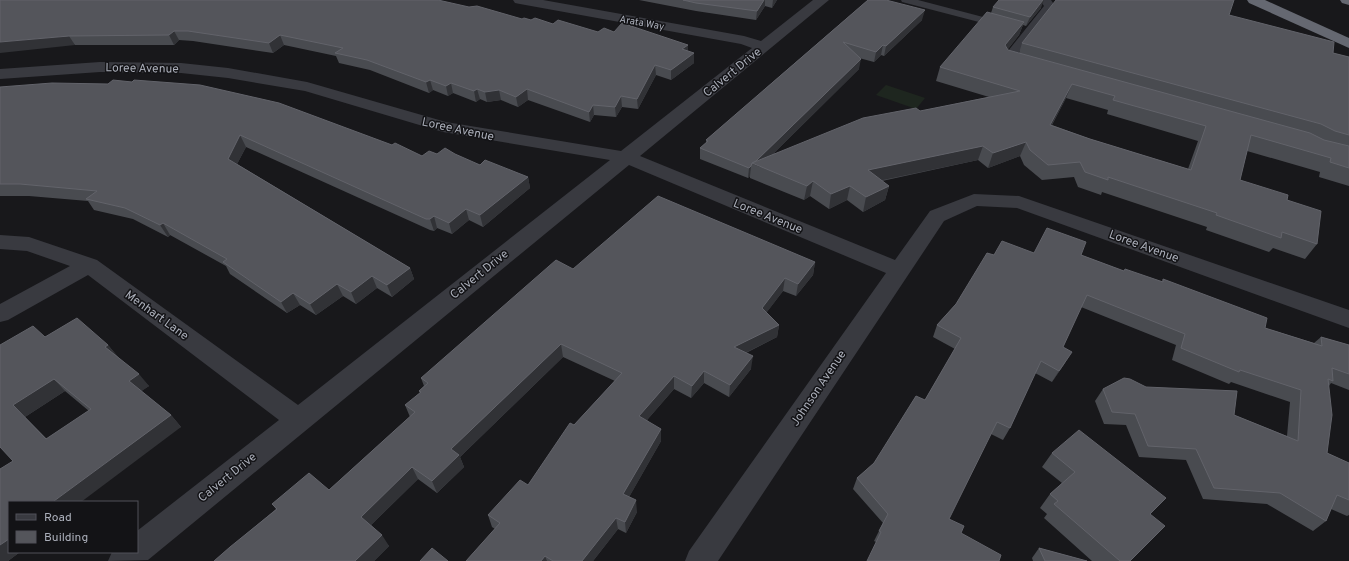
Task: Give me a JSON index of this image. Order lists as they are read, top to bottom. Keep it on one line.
{"streets":{"street":["Arata Way","Loree Avenue","Calvert Drive","Menhart Lane","Johnson Avenue"]},"crossings":[["Arata Way","Calvert Drive"],["Loree Avenue","Calvert Drive"],["Loree Avenue","Johnson Avenue"],["Calvert Drive","Menhart Lane"]],"legend":["Road","Building"]}
